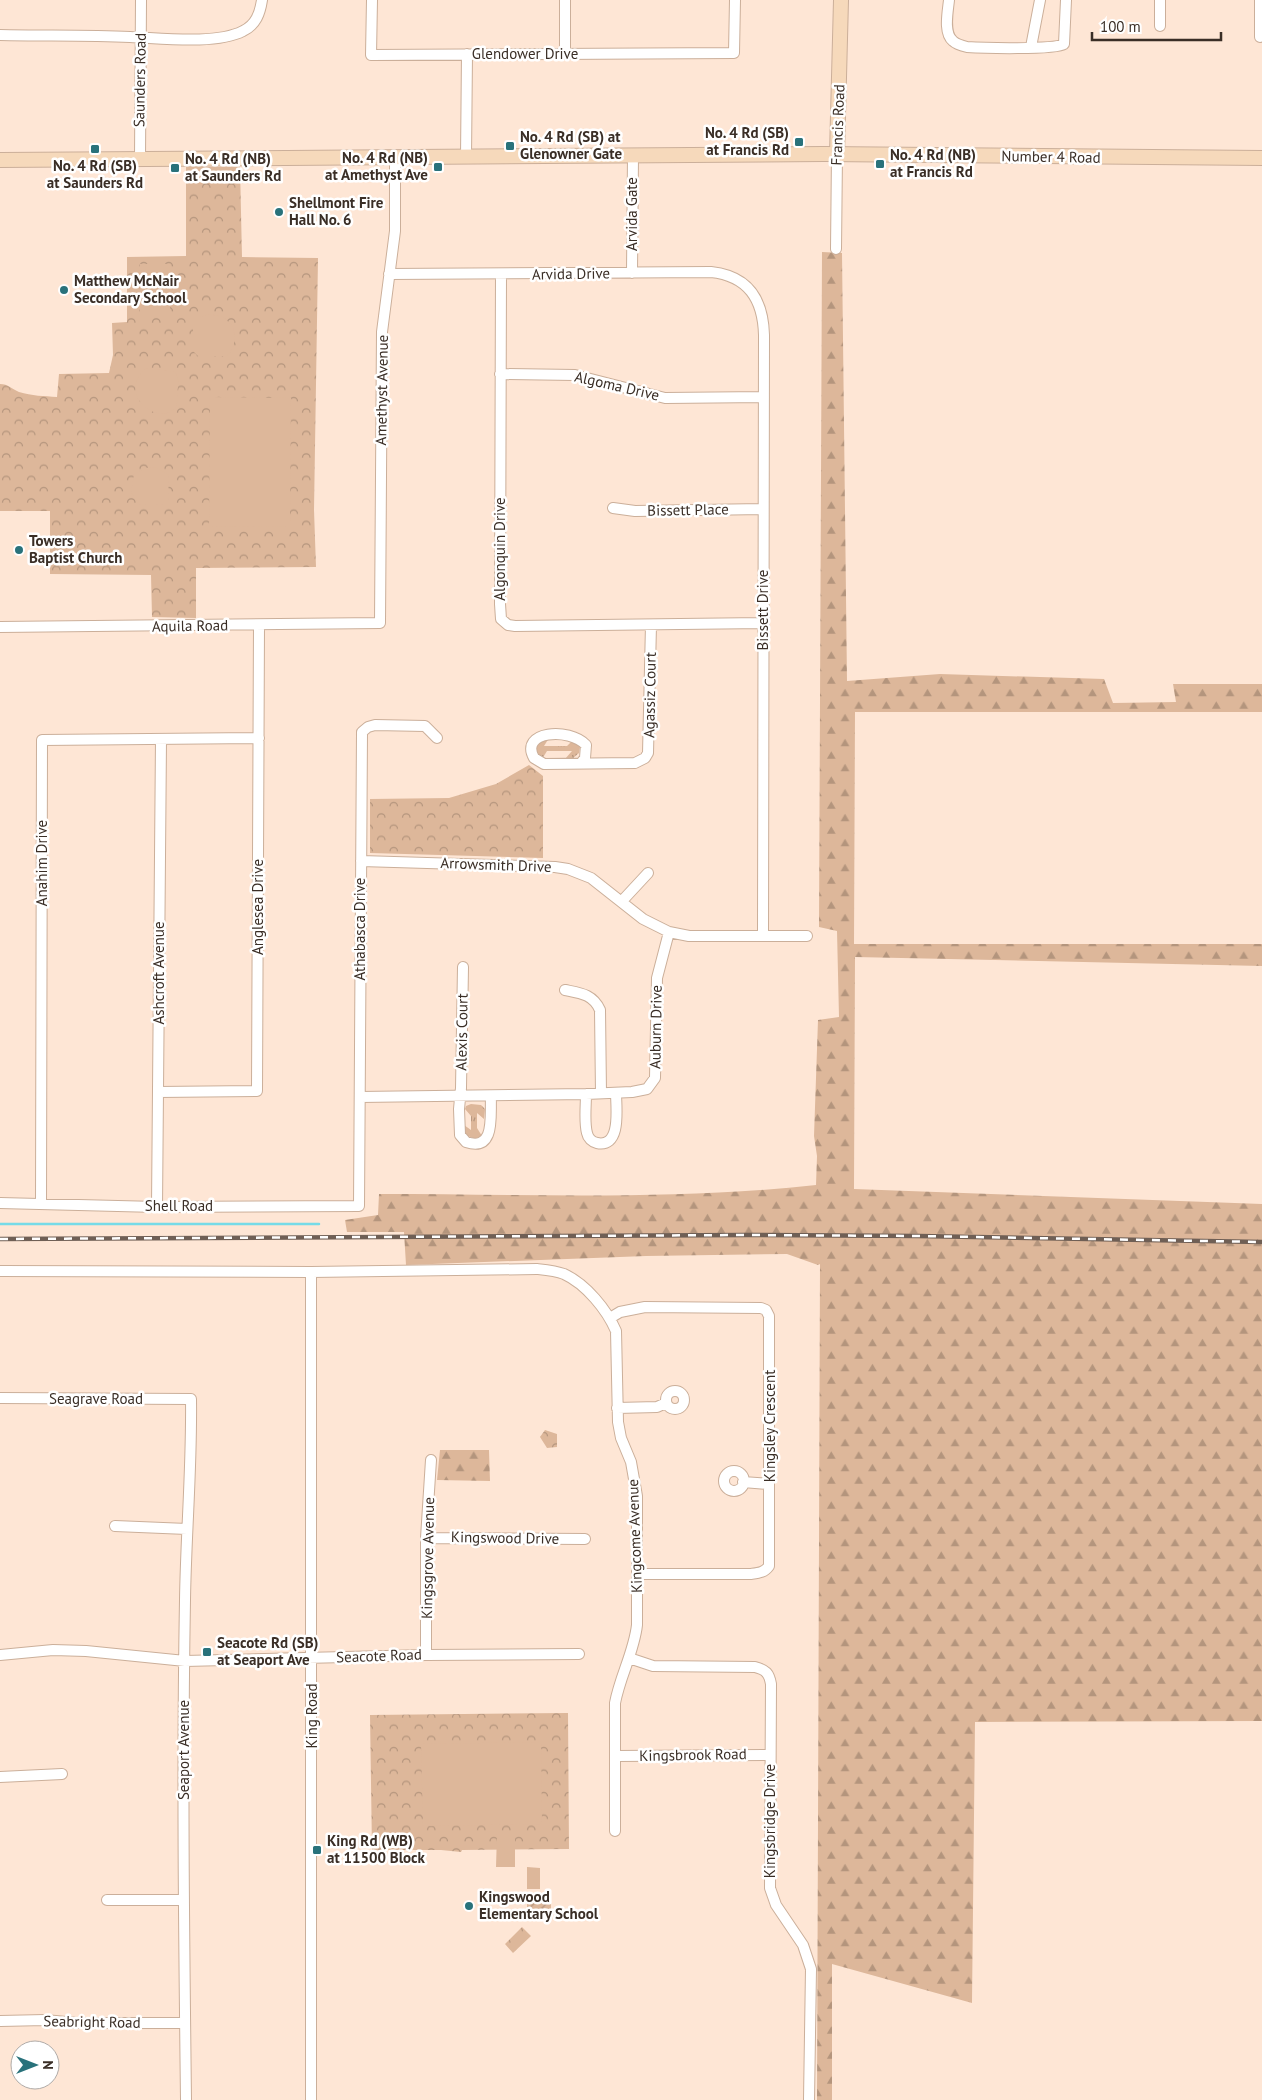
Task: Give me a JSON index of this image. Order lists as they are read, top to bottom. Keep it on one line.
{"streets":{"main road":["Francis Road","Number 4 Road"],"street":["Glendower Drive","Saunders Road","Arvida Gate","Arvida Drive","Algoma Drive","Amethyst Avenue","Bissett Place","Algonquin Drive","Bissett Drive","Aquila Road","Agassiz Court","Anahim Drive","Arrowsmith Drive","Anglesea Drive","Athabasca Drive","Ashcroft Avenue","Auburn Drive","Alexis Court","Shell Road","Seagrave Road","Kingsley Crescent","Kingcome Avenue","Kingswood Drive","Kingsgrove Avenue","Seacote Road","King Road","Seaport Avenue","Kingsbrook Road","Kingsbridge Drive","Seabright Road"]},"crossings":[["Saunders Road","Number 4 Road"],["Francis Road","Number 4 Road"],["Number 4 Road","Arvida Gate"],["Number 4 Road","Amethyst Avenue"],["Arvida Gate","Arvida Drive"],["Arvida Drive","Amethyst Avenue"],["Arvida Drive","Algonquin Drive"],["Arvida Drive","Bissett Drive"],["Algoma Drive","Algonquin Drive"],["Algoma Drive","Bissett Drive"],["Amethyst Avenue","Aquila Road"],["Bissett Place","Bissett Drive"],["Algonquin Drive","Bissett Drive"],["Algonquin Drive","Agassiz Court"],["Bissett Drive","Arrowsmith Drive"],["Aquila Road","Anglesea Drive"],["Anahim Drive","Anglesea Drive"],["Anahim Drive","Ashcroft Avenue"],["Anahim Drive","Shell Road"],["Arrowsmith Drive","Athabasca Drive"],["Arrowsmith Drive","Auburn Drive"],["Anglesea Drive","Ashcroft Avenue"],["Athabasca Drive","Auburn Drive"],["Athabasca Drive","Shell Road"],["Ashcroft Avenue","Shell Road"],["Auburn Drive","Alexis Court"],["Seagrave Road","Seaport Avenue"],["Kingsley Crescent","Kingcome Avenue"],["Kingcome Avenue","King Road"],["Kingcome Avenue","Kingsbrook Road"],["Kingcome Avenue","Kingsbridge Drive"],["Kingswood Drive","Kingsgrove Avenue"],["Kingsgrove Avenue","Seacote Road"],["Seacote Road","King Road"],["Seacote Road","Seaport Avenue"],["Seaport Avenue","Seabright Road"],["Kingsbrook Road","Kingsbridge Drive"]],"places":{"transit":["No. 4 Rd (SB) at Francis Rd","No. 4 Rd (SB) at Glenowner Gate","No. 4 Rd (SB) at Saunders Rd","No. 4 Rd (NB) at Francis Rd","No. 4 Rd (NB) at Amethyst Ave","No. 4 Rd (NB) at Saunders Rd","Seacote Rd (SB) at Seaport Ave","King Rd (WB) at 11500 Block"],"other":["Shellmont Fire Hall No. 6","Matthew McNair Secondary School","Towers Baptist Church","Kingswood Elementary School"]},"scale_bar":"100 m","north":"right"}
